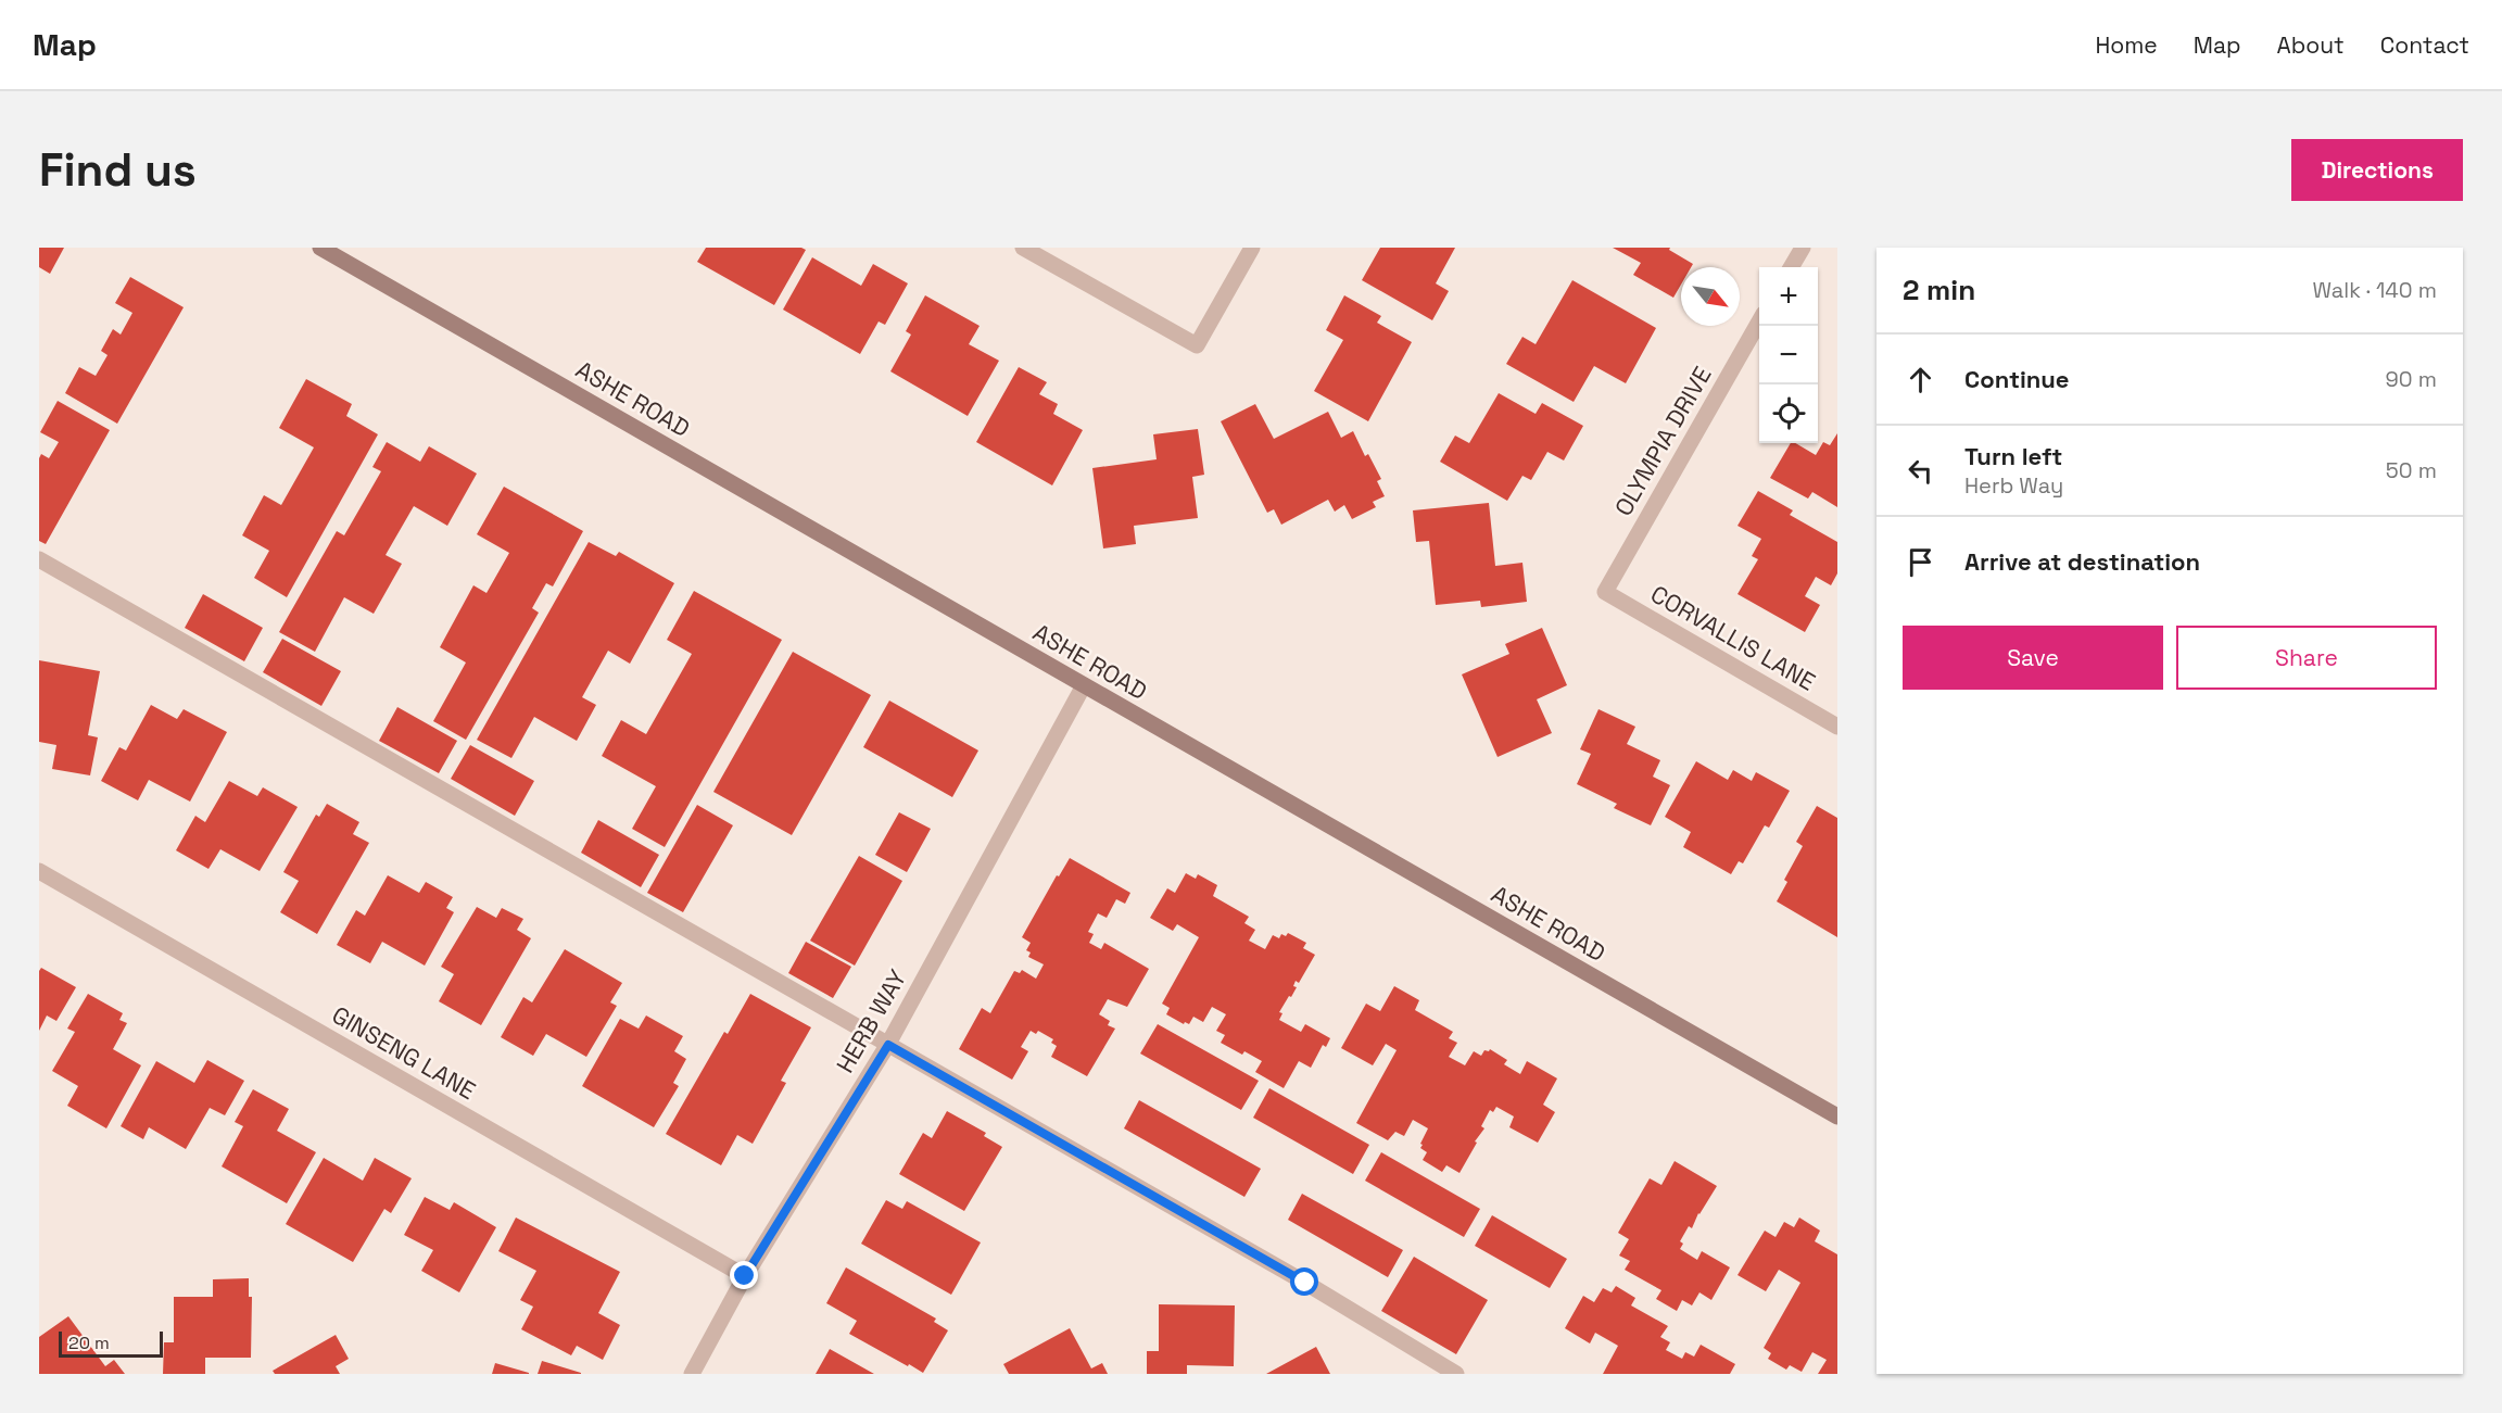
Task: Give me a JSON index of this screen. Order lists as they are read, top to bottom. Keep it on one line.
{"streets":{"street":["ASHE ROAD","OLYMPIA DRIVE","CORVALLIS LANE","HERB WAY","GINSENG LANE"]},"crossings":[["ASHE ROAD","HERB WAY"],["OLYMPIA DRIVE","CORVALLIS LANE"],["HERB WAY","GINSENG LANE"]],"scale_bar":"20 m","north":"bottom right","page":{"header":"Map","nav":["Home","Map","About","Contact"],"buttons":["Directions",["Save","Share"]],"title":"Find us","heading":["2 min","Walk · 140 m"],"map_buttons":["+","−"],"list":[["Continue","90 m"],["Turn left","Herb Way","50 m"],"Arrive at destination"],"scale":"20 m"}}
